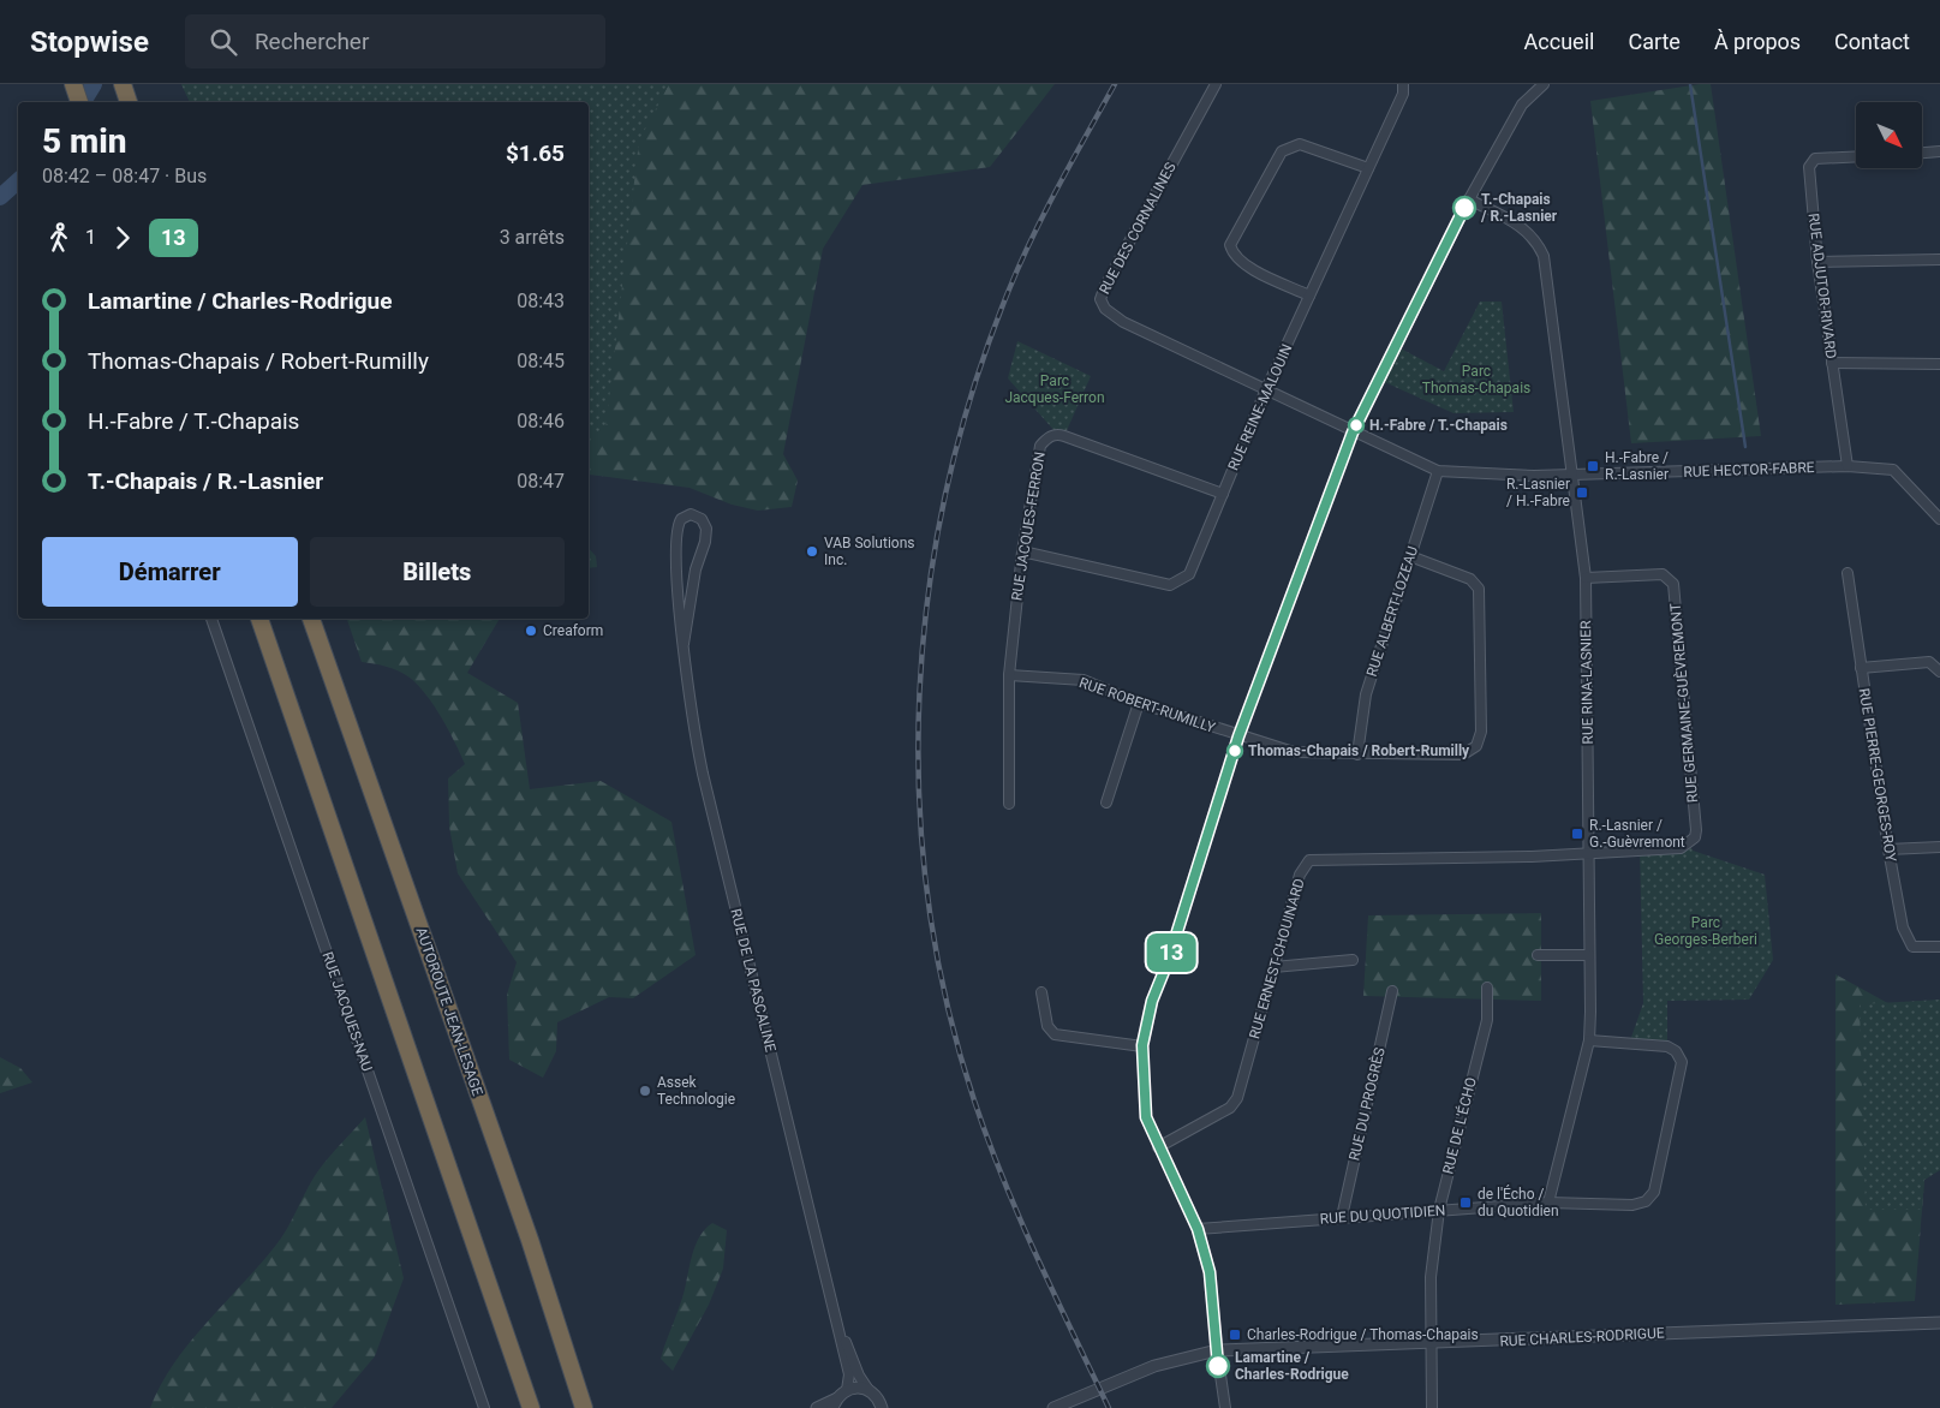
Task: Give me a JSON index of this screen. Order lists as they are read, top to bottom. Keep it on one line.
{"streets":{"highway":["AUTOROUTE JEAN-LESAGE"],"street":["RUE DES CORNALINES","RUE ADJUTOR-RIVARD","RUE REINE-MALOUIN","RUE HECTOR-FABRE","RUE JACQUES-FERRON","RUE ALBERT-LOZEAU","RUE RINA-LASNIER","RUE GERMAINE-GUÈVREMONT","RUE ROBERT-RUMILLY","RUE PIERRE-GEORGES-ROY","RUE ERNEST-CHOUINARD","RUE DE LA PASCALINE","RUE JACQUES-NAU","RUE DU PROGRÈS","RUE DE L'ÉCHO","RUE DU QUOTIDIEN","RUE CHARLES-RODRIGUE"]},"crossings":[["RUE DES CORNALINES","RUE REINE-MALOUIN"],["RUE DES CORNALINES","RUE HECTOR-FABRE"],["RUE ADJUTOR-RIVARD","RUE HECTOR-FABRE"],["RUE REINE-MALOUIN","RUE HECTOR-FABRE"],["RUE REINE-MALOUIN","RUE JACQUES-FERRON"],["RUE HECTOR-FABRE","RUE ALBERT-LOZEAU"],["RUE HECTOR-FABRE","RUE RINA-LASNIER"],["RUE JACQUES-FERRON","RUE ROBERT-RUMILLY"],["RUE ALBERT-LOZEAU","RUE ROBERT-RUMILLY"],["RUE RINA-LASNIER","RUE GERMAINE-GUÈVREMONT"],["RUE RINA-LASNIER","RUE ERNEST-CHOUINARD"],["RUE RINA-LASNIER","RUE DU QUOTIDIEN"],["RUE GERMAINE-GUÈVREMONT","RUE ERNEST-CHOUINARD"],["RUE DU PROGRÈS","RUE DU QUOTIDIEN"],["RUE DE L'ÉCHO","RUE DU QUOTIDIEN"],["RUE DE L'ÉCHO","RUE CHARLES-RODRIGUE"]],"parks":["Parc Thomas-Chapais","Parc Jacques-Ferron","Parc Georges-Berberi"],"places":{"other":["T.-Chapais / R.-Lasnier","H.-Fabre / T.-Chapais","VAB Solutions Inc.","Creaform","Thomas-Chapais / Robert-Rumilly","Assek Technologie","Lamartine / Charles-Rodrigue"],"transit":["H.-Fabre / R.-Lasnier","R.-Lasnier / H.-Fabre","R.-Lasnier / G.-Guèvremont","de l'Écho / du Quotidien","Charles-Rodrigue / Thomas-Chapais"]},"lines":["bus line 13"],"north":"bottom right","page":{"header":"Stopwise","search":"Rechercher","nav":["Accueil","Carte","À propos","Contact"],"on_map":"13","heading":["5 min","08:42 – 08:47 · Bus","$1.65"],"legs":["1","13","3 arrêts"],"list":[{"name":"Lamartine / Charles-Rodrigue","value":"08:43"},{"name":"Thomas-Chapais / Robert-Rumilly","value":"08:45"},{"name":"H.-Fabre / T.-Chapais","value":"08:46"},{"name":"T.-Chapais / R.-Lasnier","value":"08:47"}],"buttons":["Démarrer","Billets"]}}
